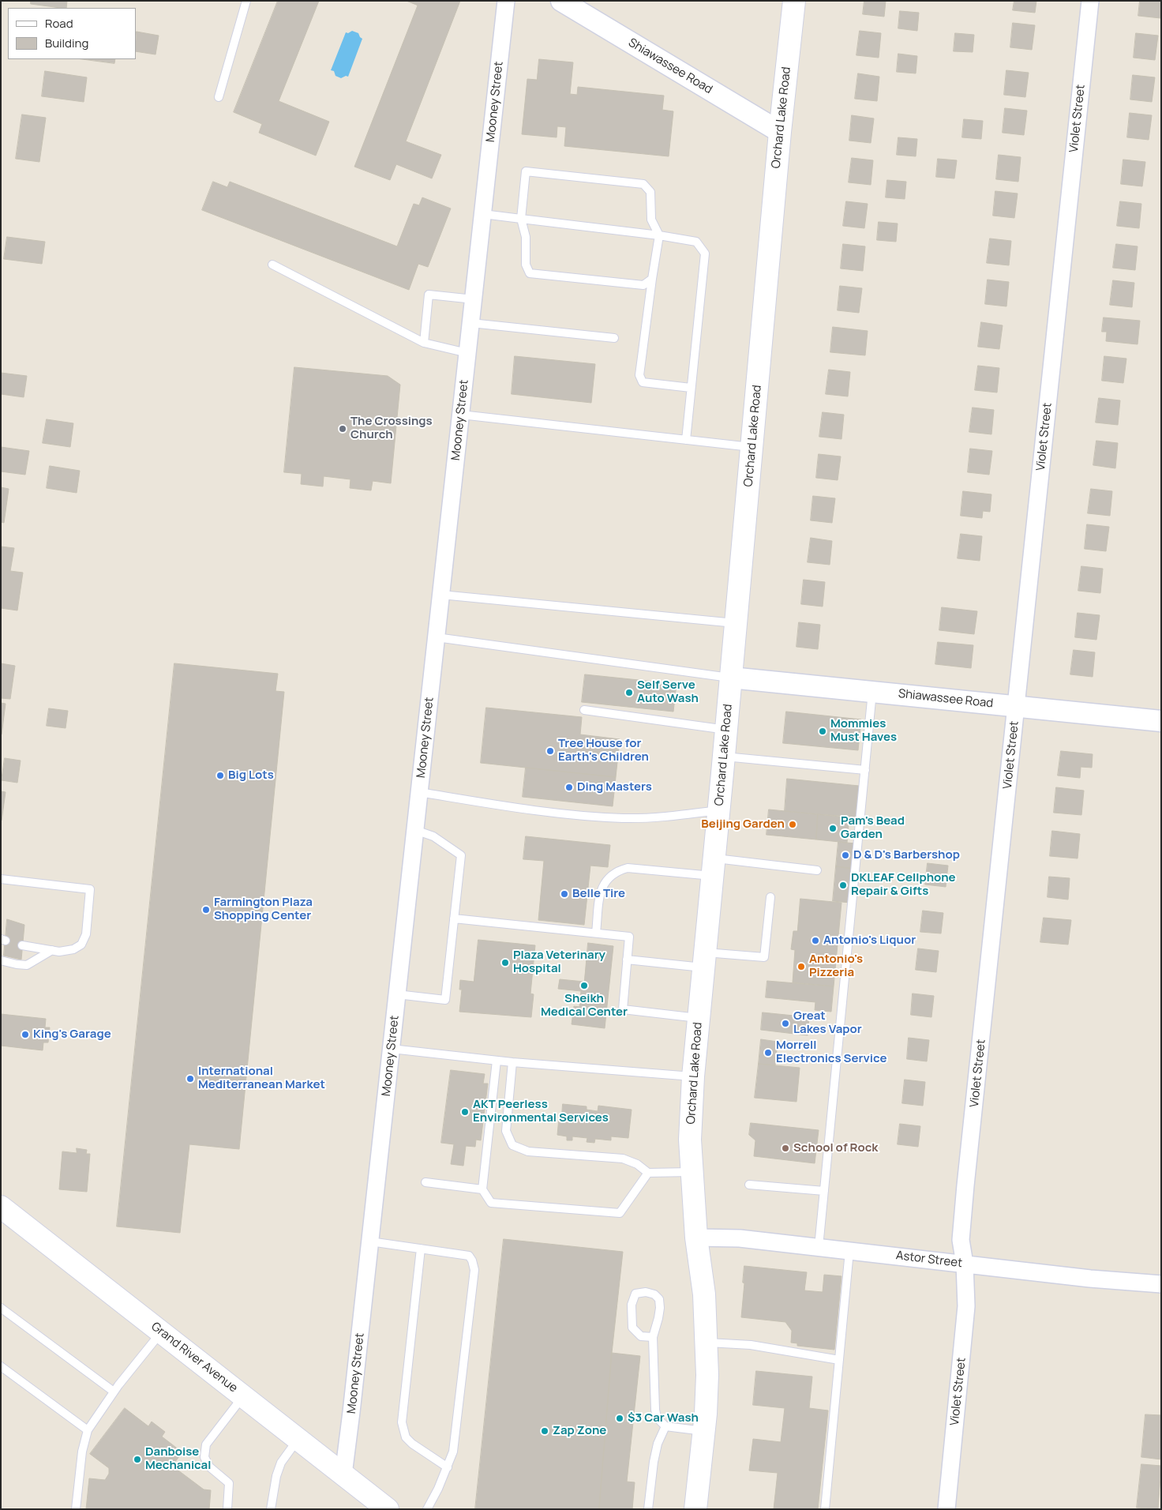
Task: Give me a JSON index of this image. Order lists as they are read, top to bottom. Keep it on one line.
{"streets":{"main road":["Orchard Lake Road","Grand River Avenue"],"street":["Shiawassee Road","Mooney Street","Violet Street","Astor Street"]},"crossings":[["Shiawassee Road","Orchard Lake Road"],["Shiawassee Road","Violet Street"],["Mooney Street","Grand River Avenue"],["Orchard Lake Road","Astor Street"],["Violet Street","Astor Street"]],"places":["The Crossings Church","Self Serve Auto Wash","Mommies Must Haves","Tree House for Earth's Children","Big Lots","Ding Masters","Beijing Garden","Pam's Bead Garden","D & D's Barbershop","DKLEAF Cellphone Repair & Gifts","Belle Tire","Farmington Plaza Shopping Center","Antonio's Liquor","Plaza Veterinary Hospital","Antonio's Pizzeria","Sheikh Medical Center","Great Lakes Vapor","King's Garage","Morrell Electronics Service","International Mediterranean Market","AKT Peerless Environmental Services","School of Rock","$3 Car Wash","Zap Zone","Danboise Mechanical"],"legend":["Road","Building"]}
